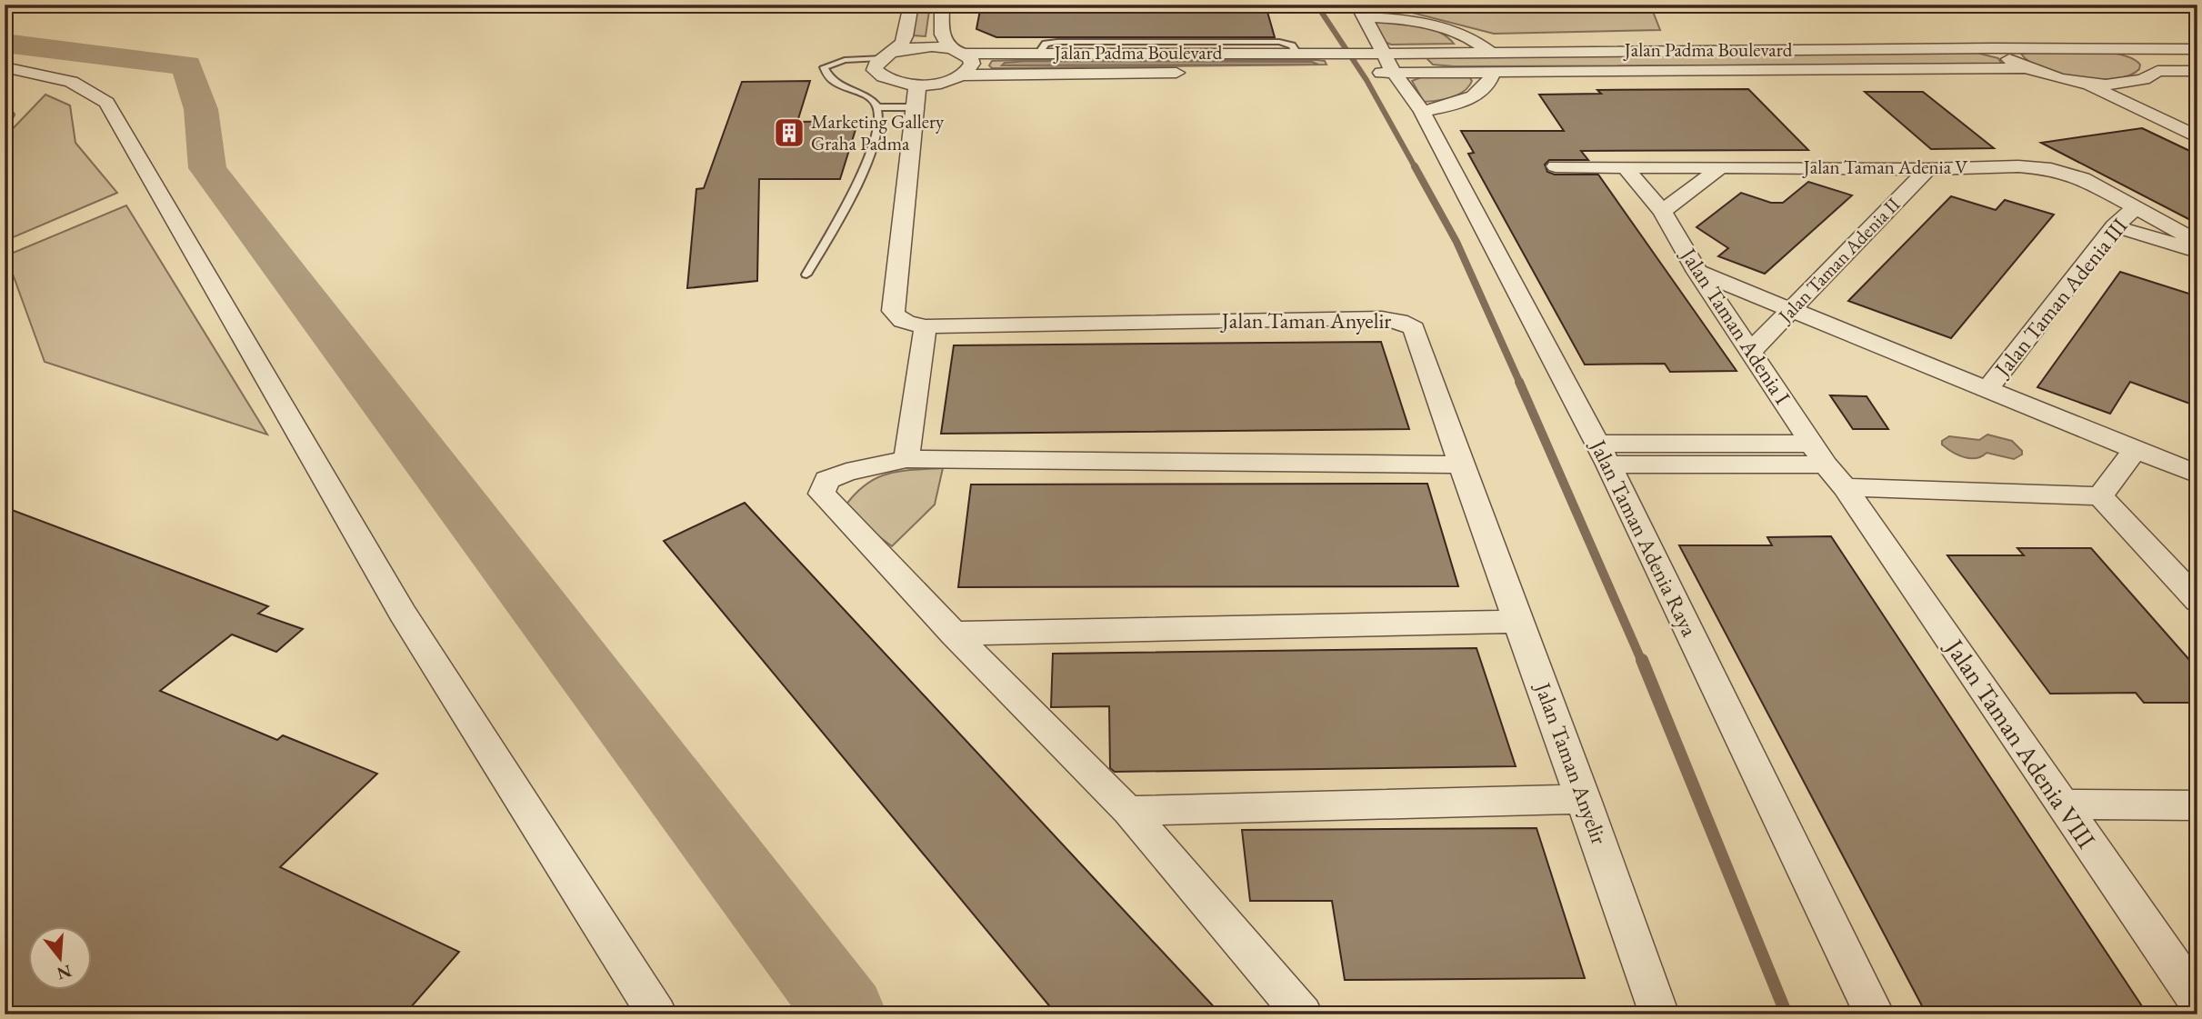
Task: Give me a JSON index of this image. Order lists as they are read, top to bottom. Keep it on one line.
{"streets":{"street":["Jalan Padma Boulevard","Jalan Taman Adenia V","Jalan Taman Adenia II","Jalan Taman Adenia III","Jalan Taman Anyelir","Jalan Taman Adenia I","Jalan Taman Adenia Raya","Jalan Taman Adenia VIII"]},"crossings":[["Jalan Padma Boulevard","Jalan Taman Anyelir"],["Jalan Padma Boulevard","Jalan Taman Adenia Raya"],["Jalan Taman Adenia V","Jalan Taman Adenia II"],["Jalan Taman Adenia V","Jalan Taman Adenia III"],["Jalan Taman Adenia V","Jalan Taman Adenia I"],["Jalan Taman Adenia II","Jalan Taman Adenia I"],["Jalan Taman Adenia I","Jalan Taman Adenia VIII"]],"places":{"building":["Marketing Gallery Graha Padma"]},"north":"bottom"}
